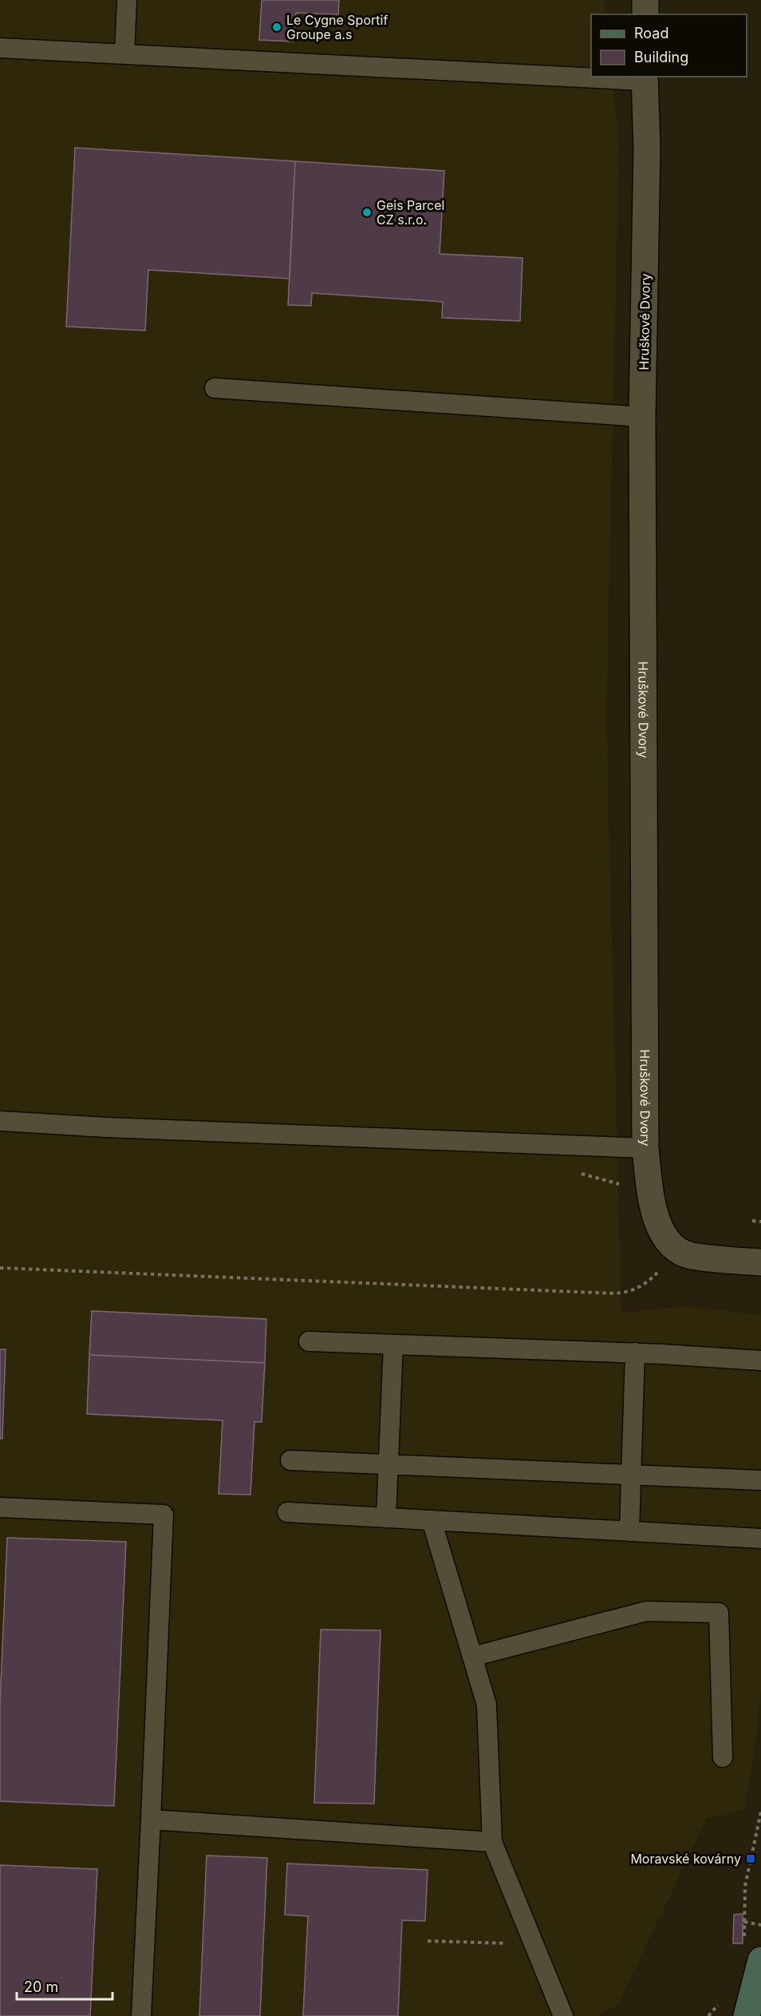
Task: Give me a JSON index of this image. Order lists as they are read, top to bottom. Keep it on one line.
{"streets":{"street":["Hruškové Dvory"]},"places":{"other":["Le Cygne Sportif Groupe a.s","Geis Parcel CZ s.r.o."],"transit":["Moravské kovárny"]},"legend":["Road","Building"],"scale_bar":"20 m"}
